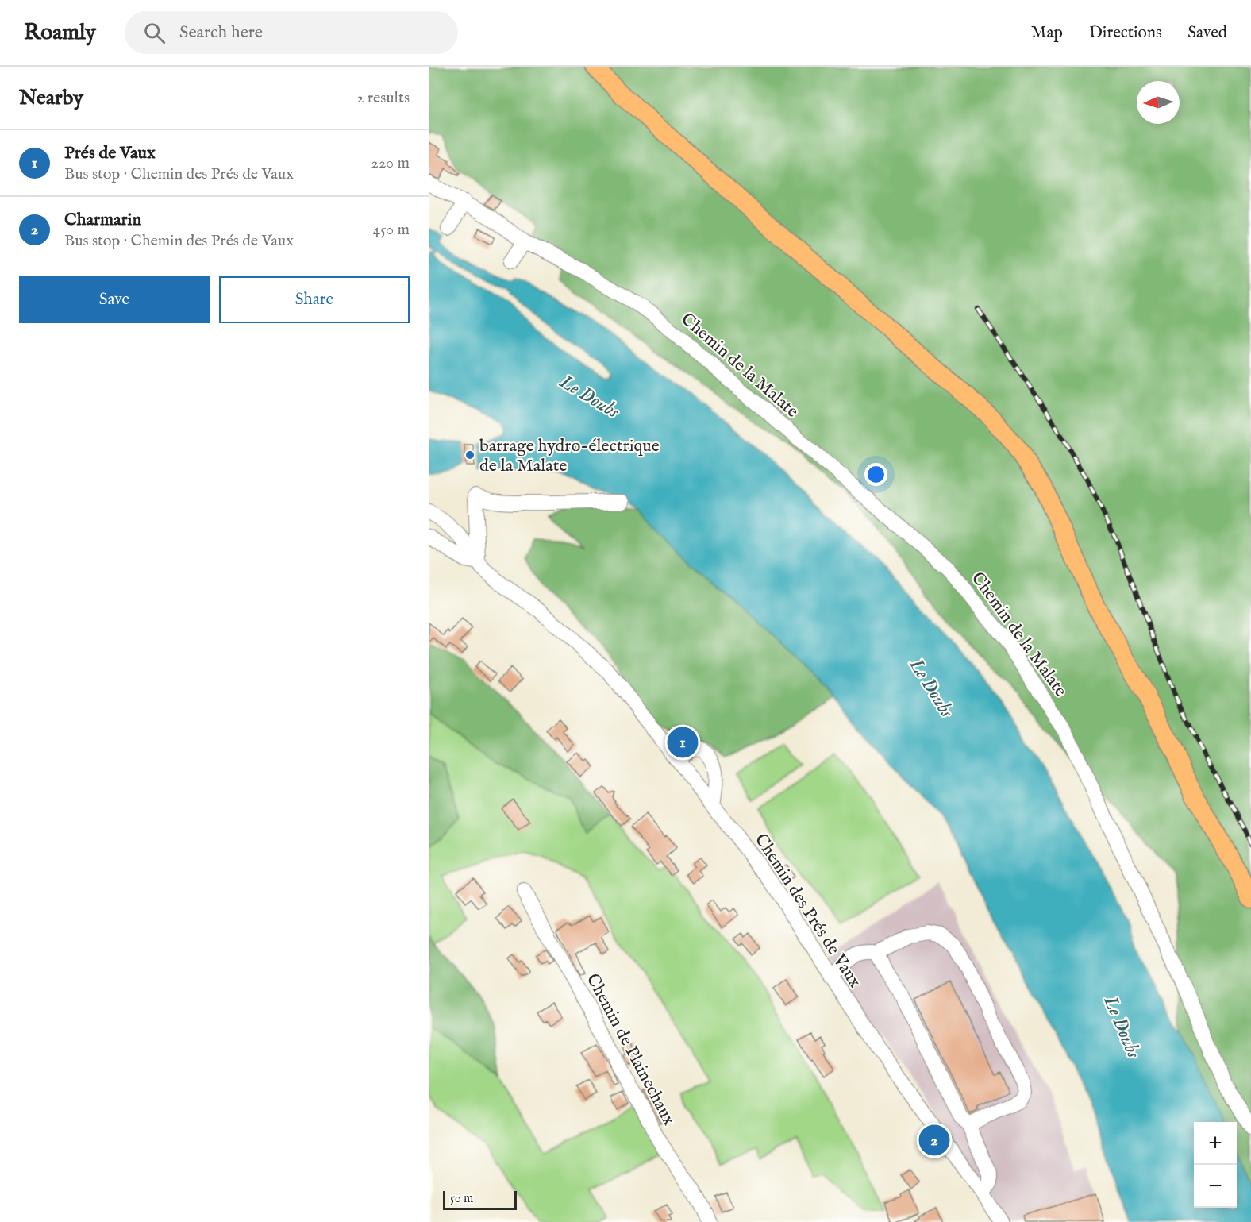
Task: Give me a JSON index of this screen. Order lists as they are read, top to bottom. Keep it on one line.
{"streets":{"street":["Chemin de la Malate","Chemin des Prés de Vaux","Chemin de Plainechaux"]},"water":["Le Doubs"],"places":["barrage hydro-électrique de la Malate"],"scale_bar":"50 m","north":"left","page":{"header":"Roamly","search":"Search here","nav":["Map","Directions","Saved"],"heading":["Nearby","2 results"],"list":[{"mark":"1","name":"Prés de Vaux","note":"Bus stop · Chemin des Prés de Vaux","value":"220 m"},{"mark":"2","name":"Charmarin","note":"Bus stop · Chemin des Prés de Vaux","value":"450 m"}],"buttons":["Save","Share"],"pins":["1","2"],"map_buttons":["+","−"],"scale":"50 m"}}
